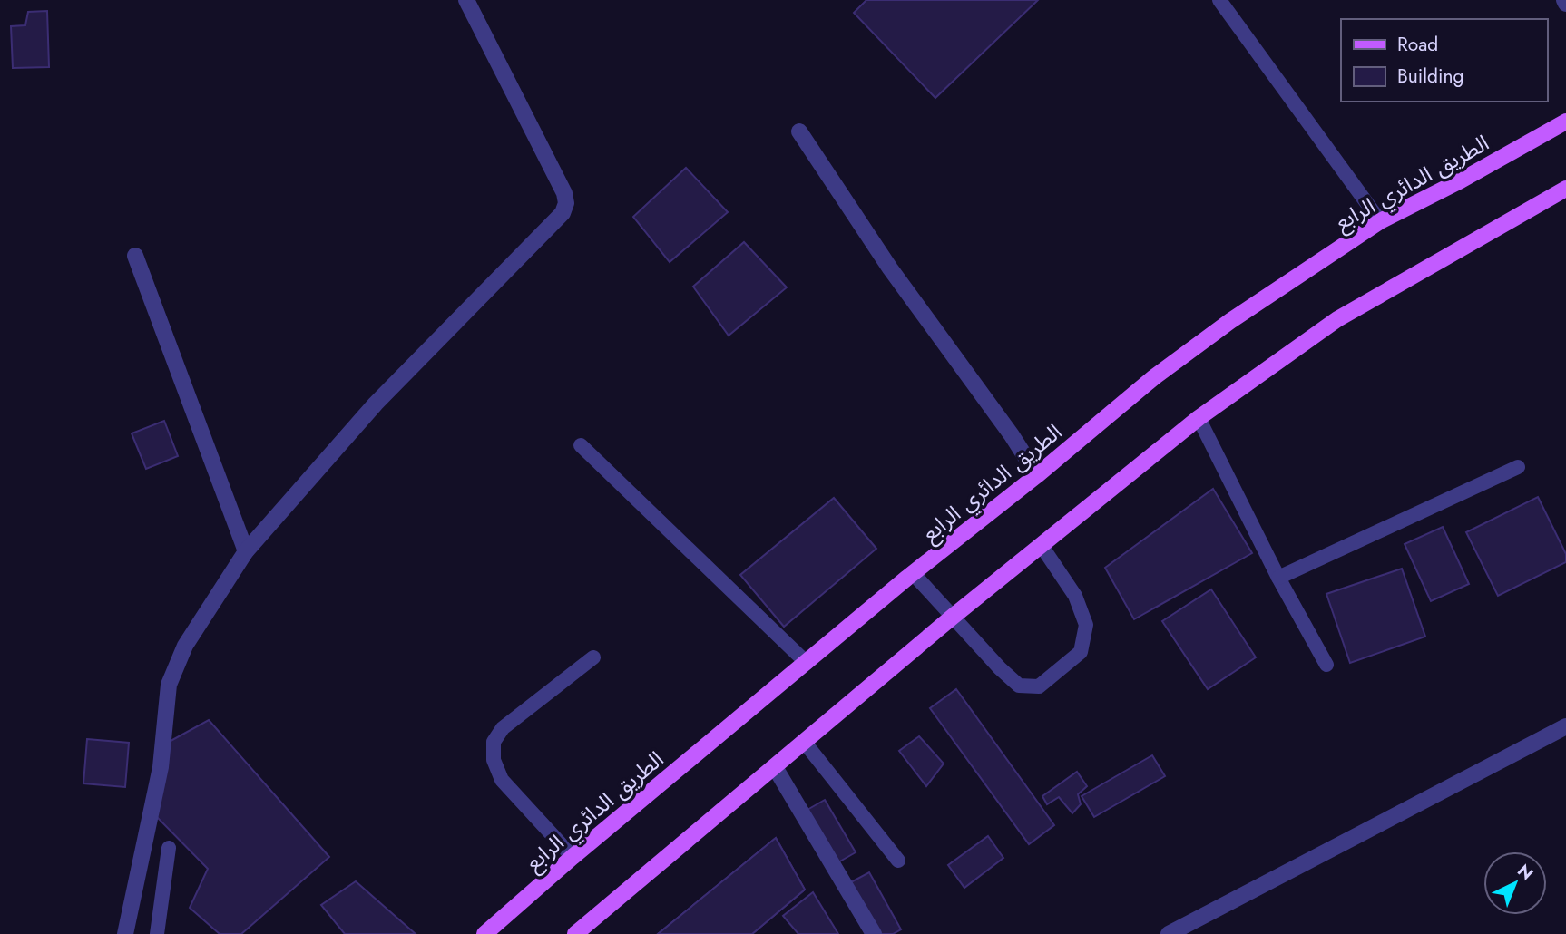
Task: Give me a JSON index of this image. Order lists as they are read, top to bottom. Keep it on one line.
{"streets":{"main road":["الطريق الدائري الرابع"]},"legend":["Road","Building"],"north":"top right"}
